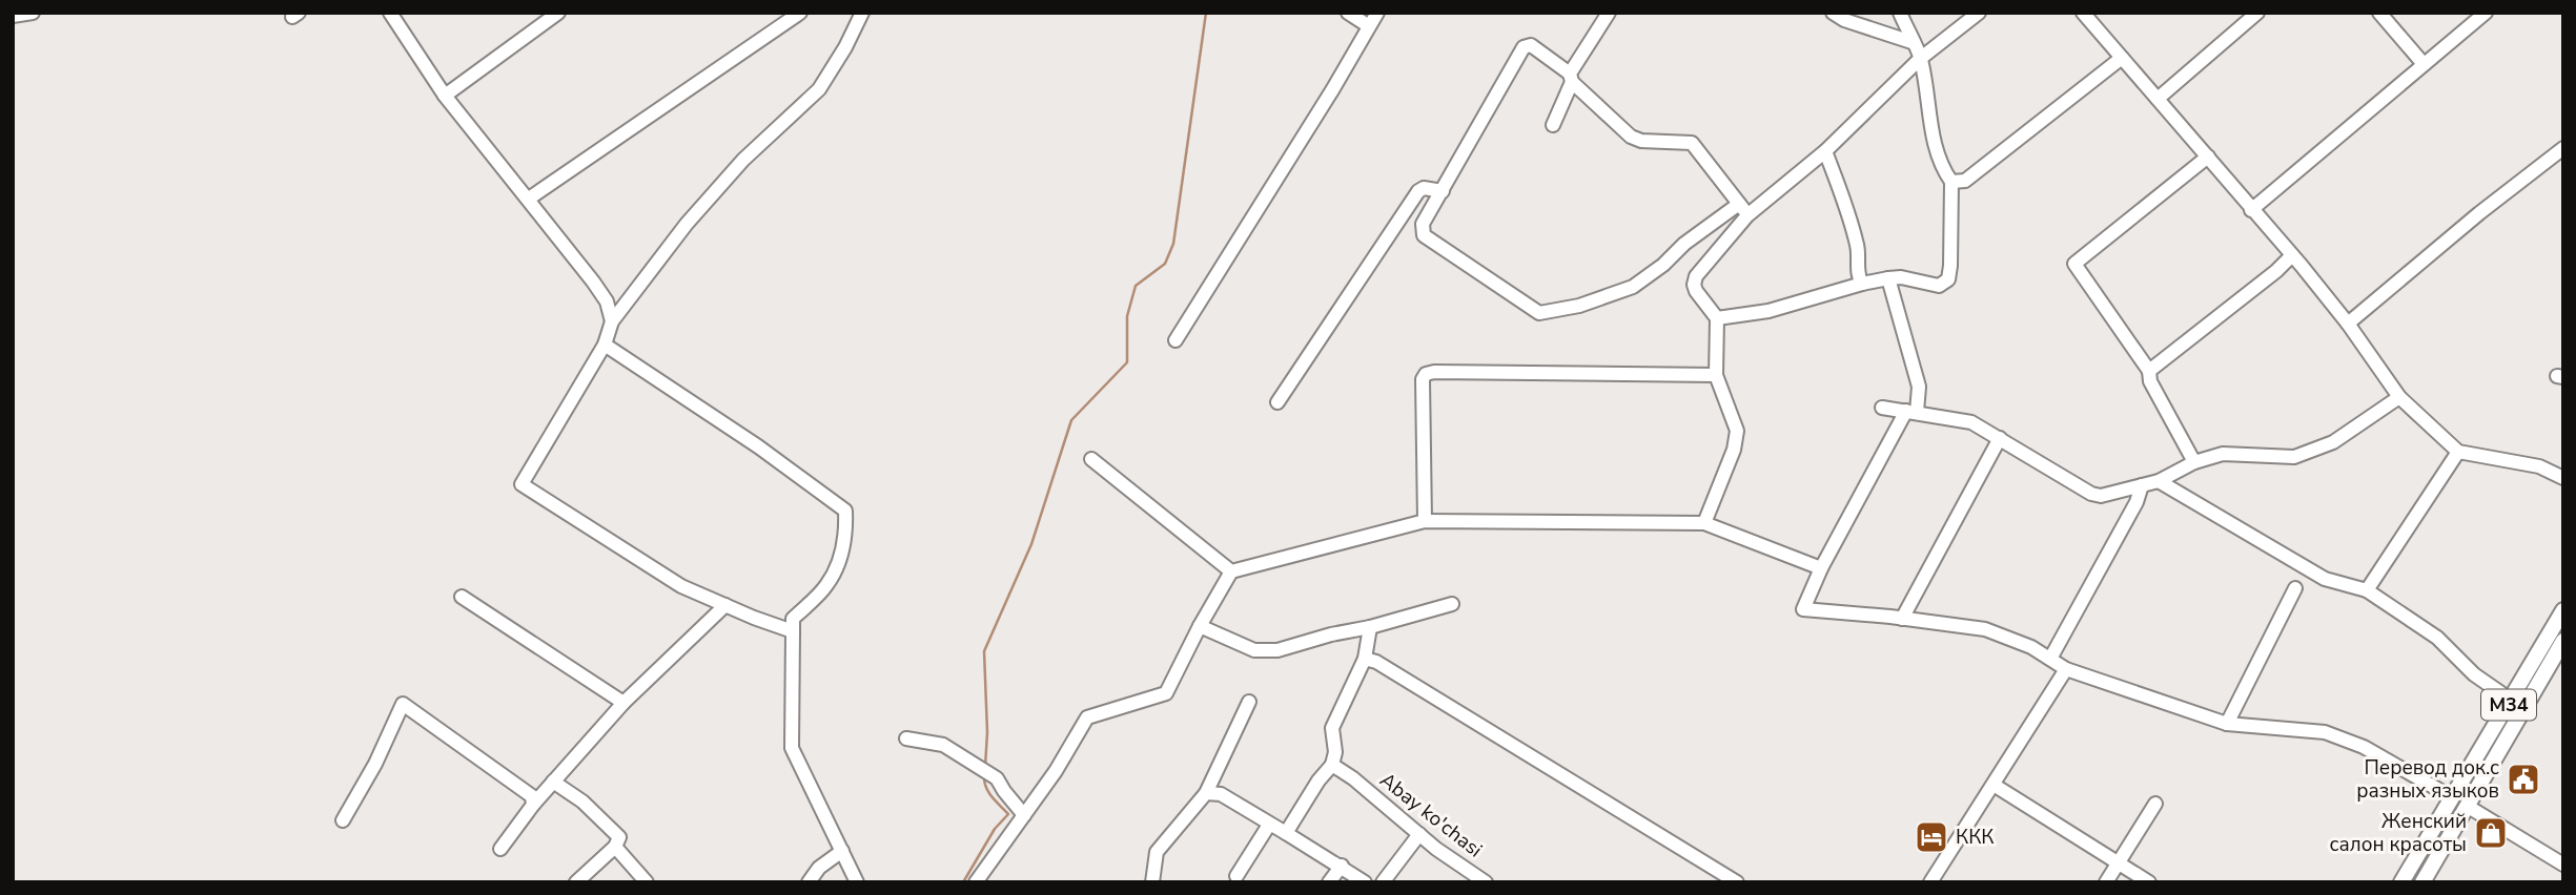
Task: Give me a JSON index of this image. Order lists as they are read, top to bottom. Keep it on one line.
{"streets":{"main road":["M34"],"street":["Abay ko'chasi"]},"places":{"public building":["Перевод док.с разных языков"],"shop":["Женский салон красоты"],"hotel":["ККК"]}}
